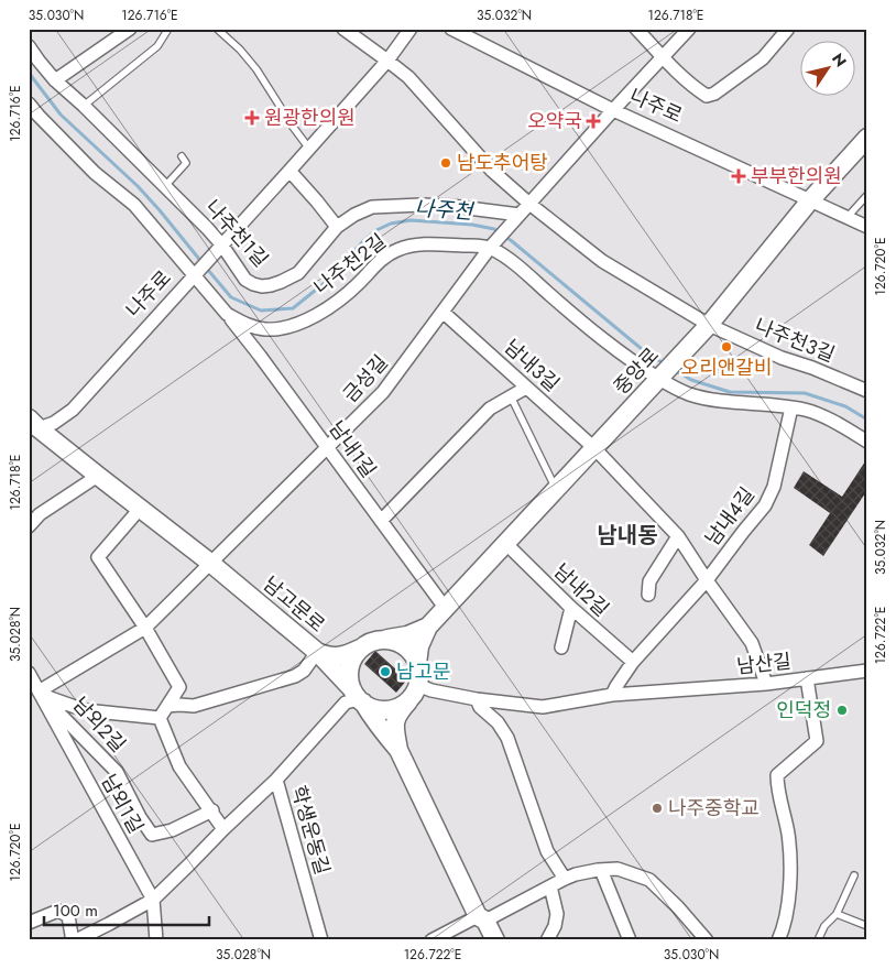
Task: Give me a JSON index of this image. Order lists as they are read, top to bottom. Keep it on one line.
{"streets":{"street":["나주로","나주천1길","나주천2길","나주천3길","남내3길","중앙로","금성길","남내1길","남내4길","남내2길","남고문로","남산길","남외2길","남외1길","학생운동길"]},"crossings":[["나주로","나주천1길"],["나주로","나주천2길"],["나주로","중앙로"],["나주로","금성길"],["나주로","남고문로"],["나주천1길","금성길"],["나주천2길","중앙로"],["나주천2길","금성길"],["나주천2길","남내1길"],["나주천2길","남내4길"],["나주천3길","중앙로"],["남내3길","중앙로"],["남내3길","금성길"],["남내3길","남내4길"],["중앙로","남내1길"],["중앙로","남내4길"],["중앙로","남내2길"],["금성길","남내1길"],["금성길","남고문로"],["남내4길","남산길"],["남산길","학생운동길"],["남외2길","남외1길"]],"districts":["남내동"],"water":["나주천"],"places":{"health":["원광한의원","오약국","부부한의원"],"other":["남도추어탕","오리앤갈비","남고문","인덕정","나주중학교"]},"scale_bar":"100 m","north":"top right","coordinates":["35.030°N","126.716°E","35.032°N","126.718°E","126.720°E","35.028°N","126.722°E"]}
